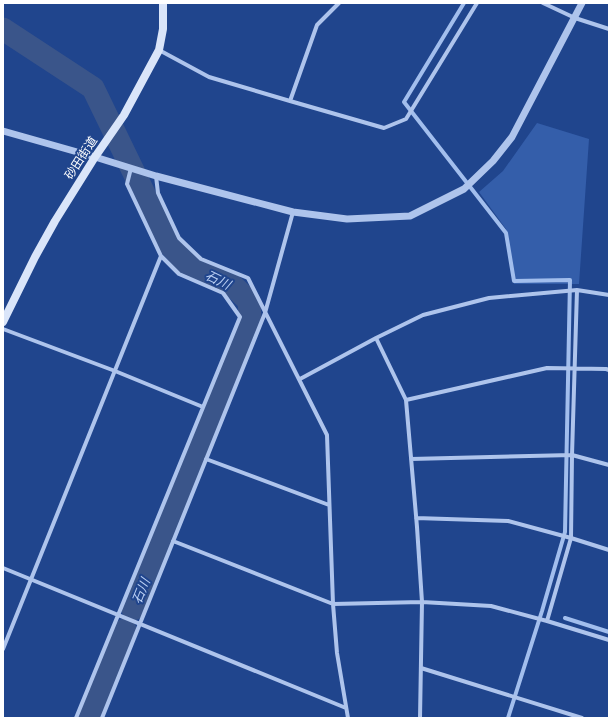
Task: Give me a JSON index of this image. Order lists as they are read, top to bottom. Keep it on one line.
{"streets":{"main road":["砂田街道"]},"water":["石川"]}
